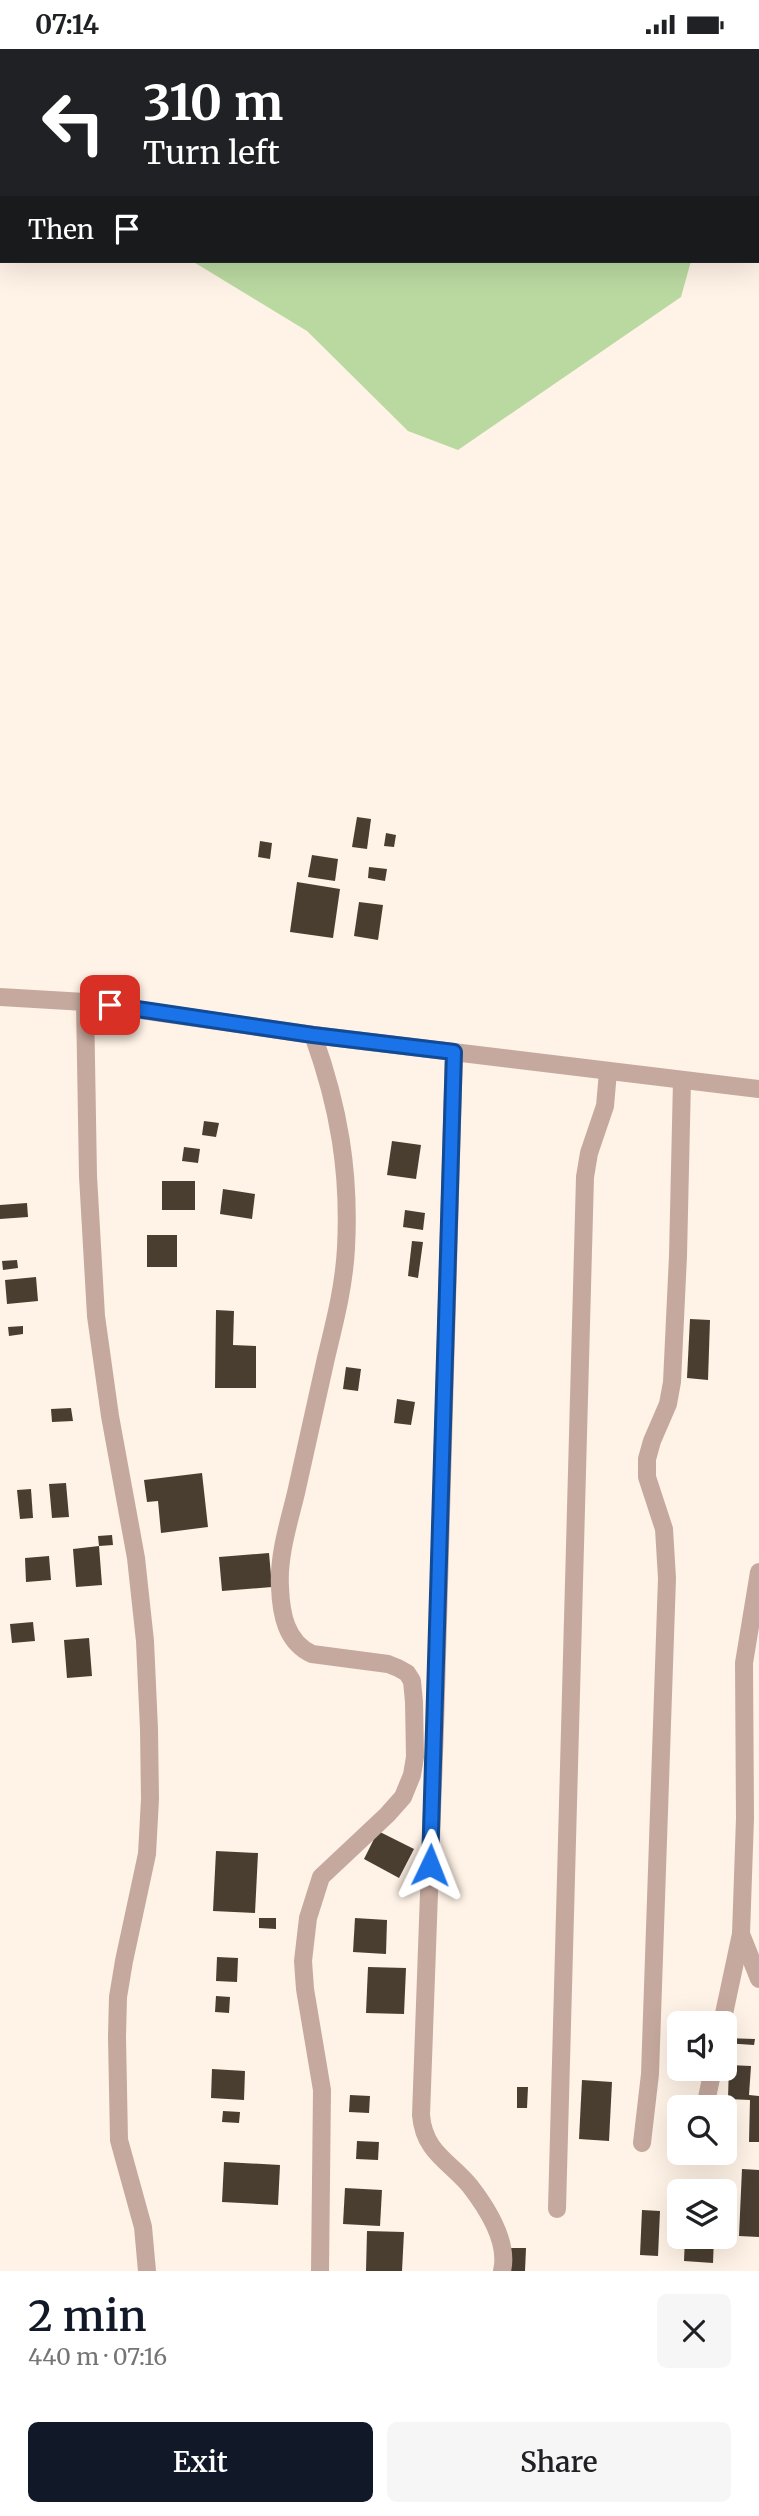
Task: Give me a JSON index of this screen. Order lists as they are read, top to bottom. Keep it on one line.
{"page":{"status":"07:14","turn":["310 m","Turn left"],"then":"Then","heading":["2 min","440 m · 07:16"],"buttons":["Exit","Share"]}}
